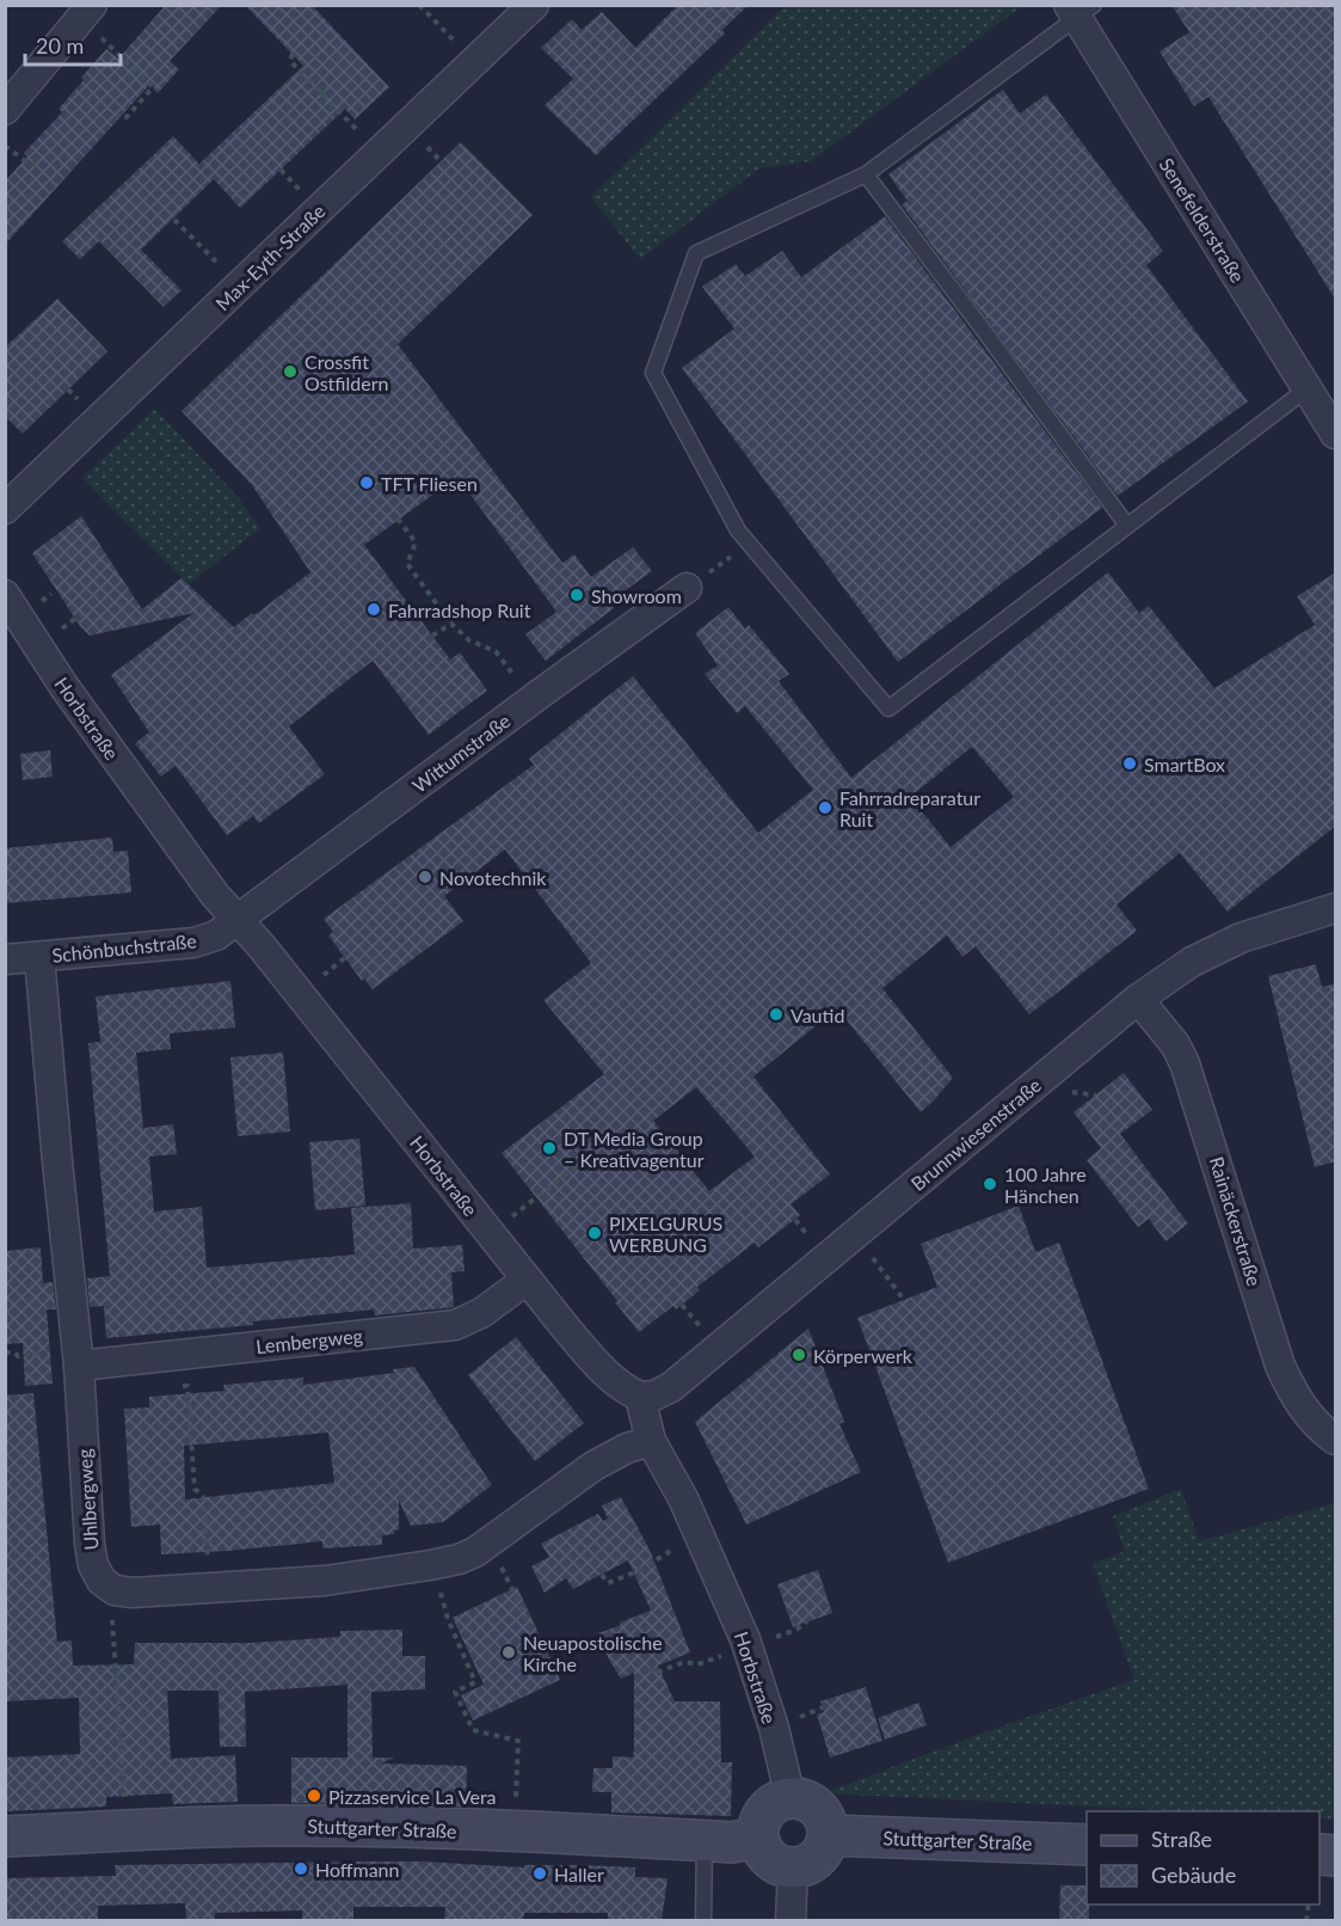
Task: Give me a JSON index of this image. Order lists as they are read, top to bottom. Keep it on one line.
{"streets":{"main road":["Stuttgarter Straße"],"street":["Senefelderstraße","Max-Eyth-Straße","Horbstraße","Wittumstraße","Schönbuchstraße","Brunnwiesenstraße","Rainäckerstraße","Lembergweg","Uhlbergweg"]},"crossings":[["Horbstraße","Wittumstraße"],["Horbstraße","Schönbuchstraße"],["Horbstraße","Brunnwiesenstraße"],["Horbstraße","Lembergweg"],["Horbstraße","Uhlbergweg"],["Horbstraße","Stuttgarter Straße"],["Wittumstraße","Schönbuchstraße"],["Schönbuchstraße","Uhlbergweg"],["Brunnwiesenstraße","Rainäckerstraße"],["Lembergweg","Uhlbergweg"]],"places":["Crossfit Ostfildern","TFT Fliesen","Showroom","Fahrradshop Ruit","SmartBox","Fahrradreparatur Ruit","Novotechnik","Vautid","DT Media Group – Kreativagentur","100 Jahre Hänchen","PIXELGURUS WERBUNG","Körperwerk","Neuapostolische Kirche","Pizzaservice La Vera","Hoffmann","Haller"],"legend":["Straße","Gebäude"],"scale_bar":"20 m"}
